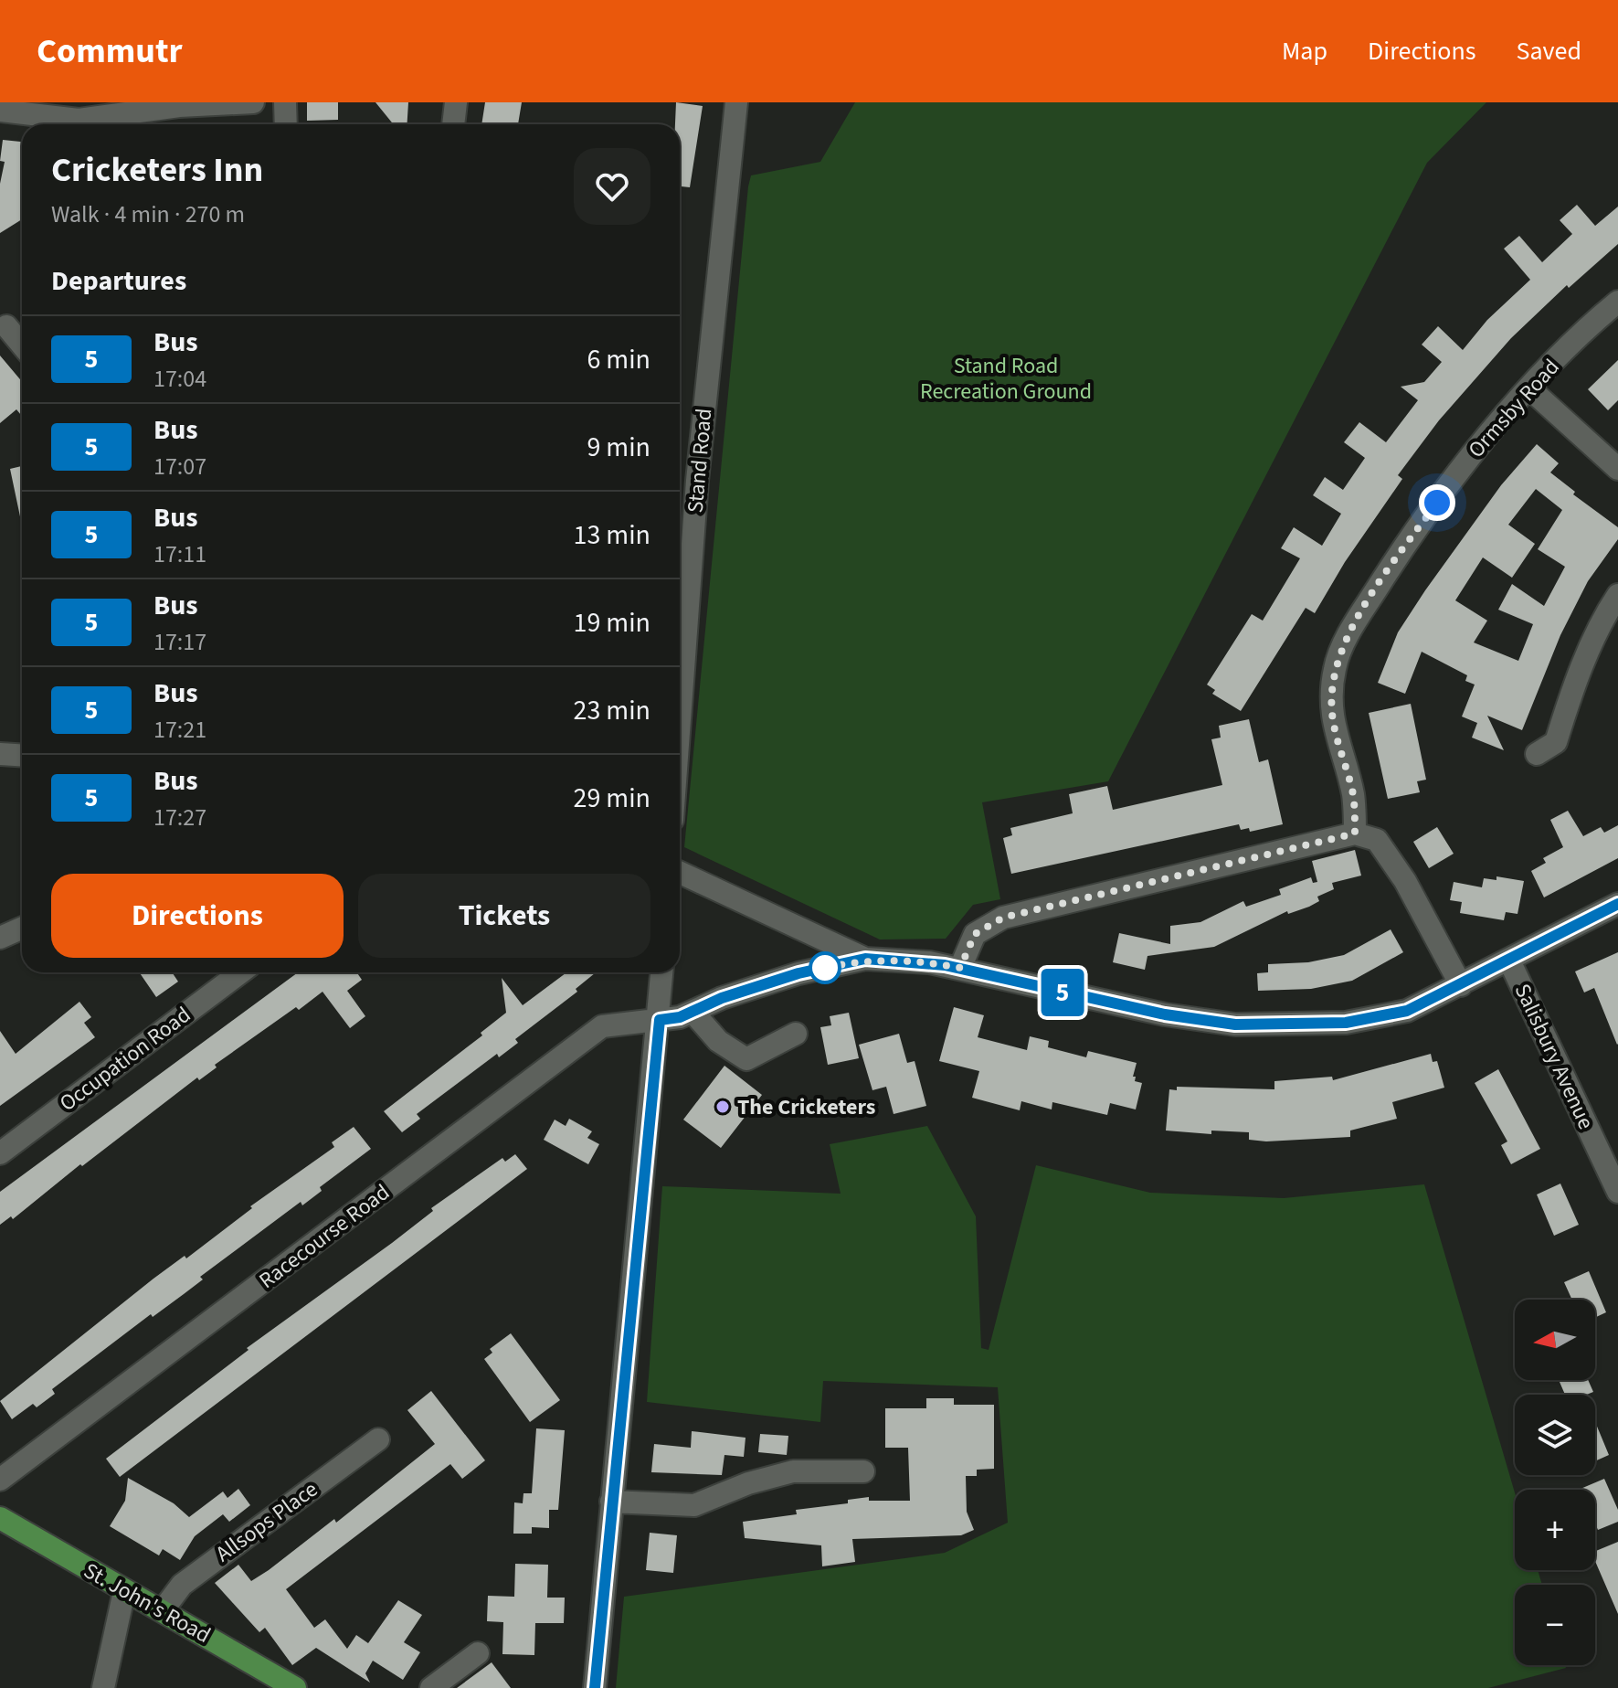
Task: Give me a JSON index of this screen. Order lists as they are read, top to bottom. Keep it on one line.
{"streets":{"main road":["St. John's Road"],"street":["Ormsby Road","Stand Road","Salisbury Avenue","Occupation Road","Racecourse Road","Allsops Place"]},"crossings":[["Allsops Place","St. John's Road"]],"parks":["Stand Road Recreation Ground"],"places":["The Cricketers"],"lines":["bus line 5"],"north":"left","page":{"header":"Commutr","nav":["Map","Directions","Saved"],"on_map":"5","heading":[["Cricketers Inn","Walk · 4 min · 270 m"],"Departures"],"list":[{"mark":"5","name":"Bus","note":"17:04","value":"6 min"},{"mark":"5","name":"Bus","note":"17:07","value":"9 min"},{"mark":"5","name":"Bus","note":"17:11","value":"13 min"},{"mark":"5","name":"Bus","note":"17:17","value":"19 min"},{"mark":"5","name":"Bus","note":"17:21","value":"23 min"},{"mark":"5","name":"Bus","note":"17:27","value":"29 min"}],"buttons":["Directions","Tickets"],"map_buttons":["+","−"]}}
